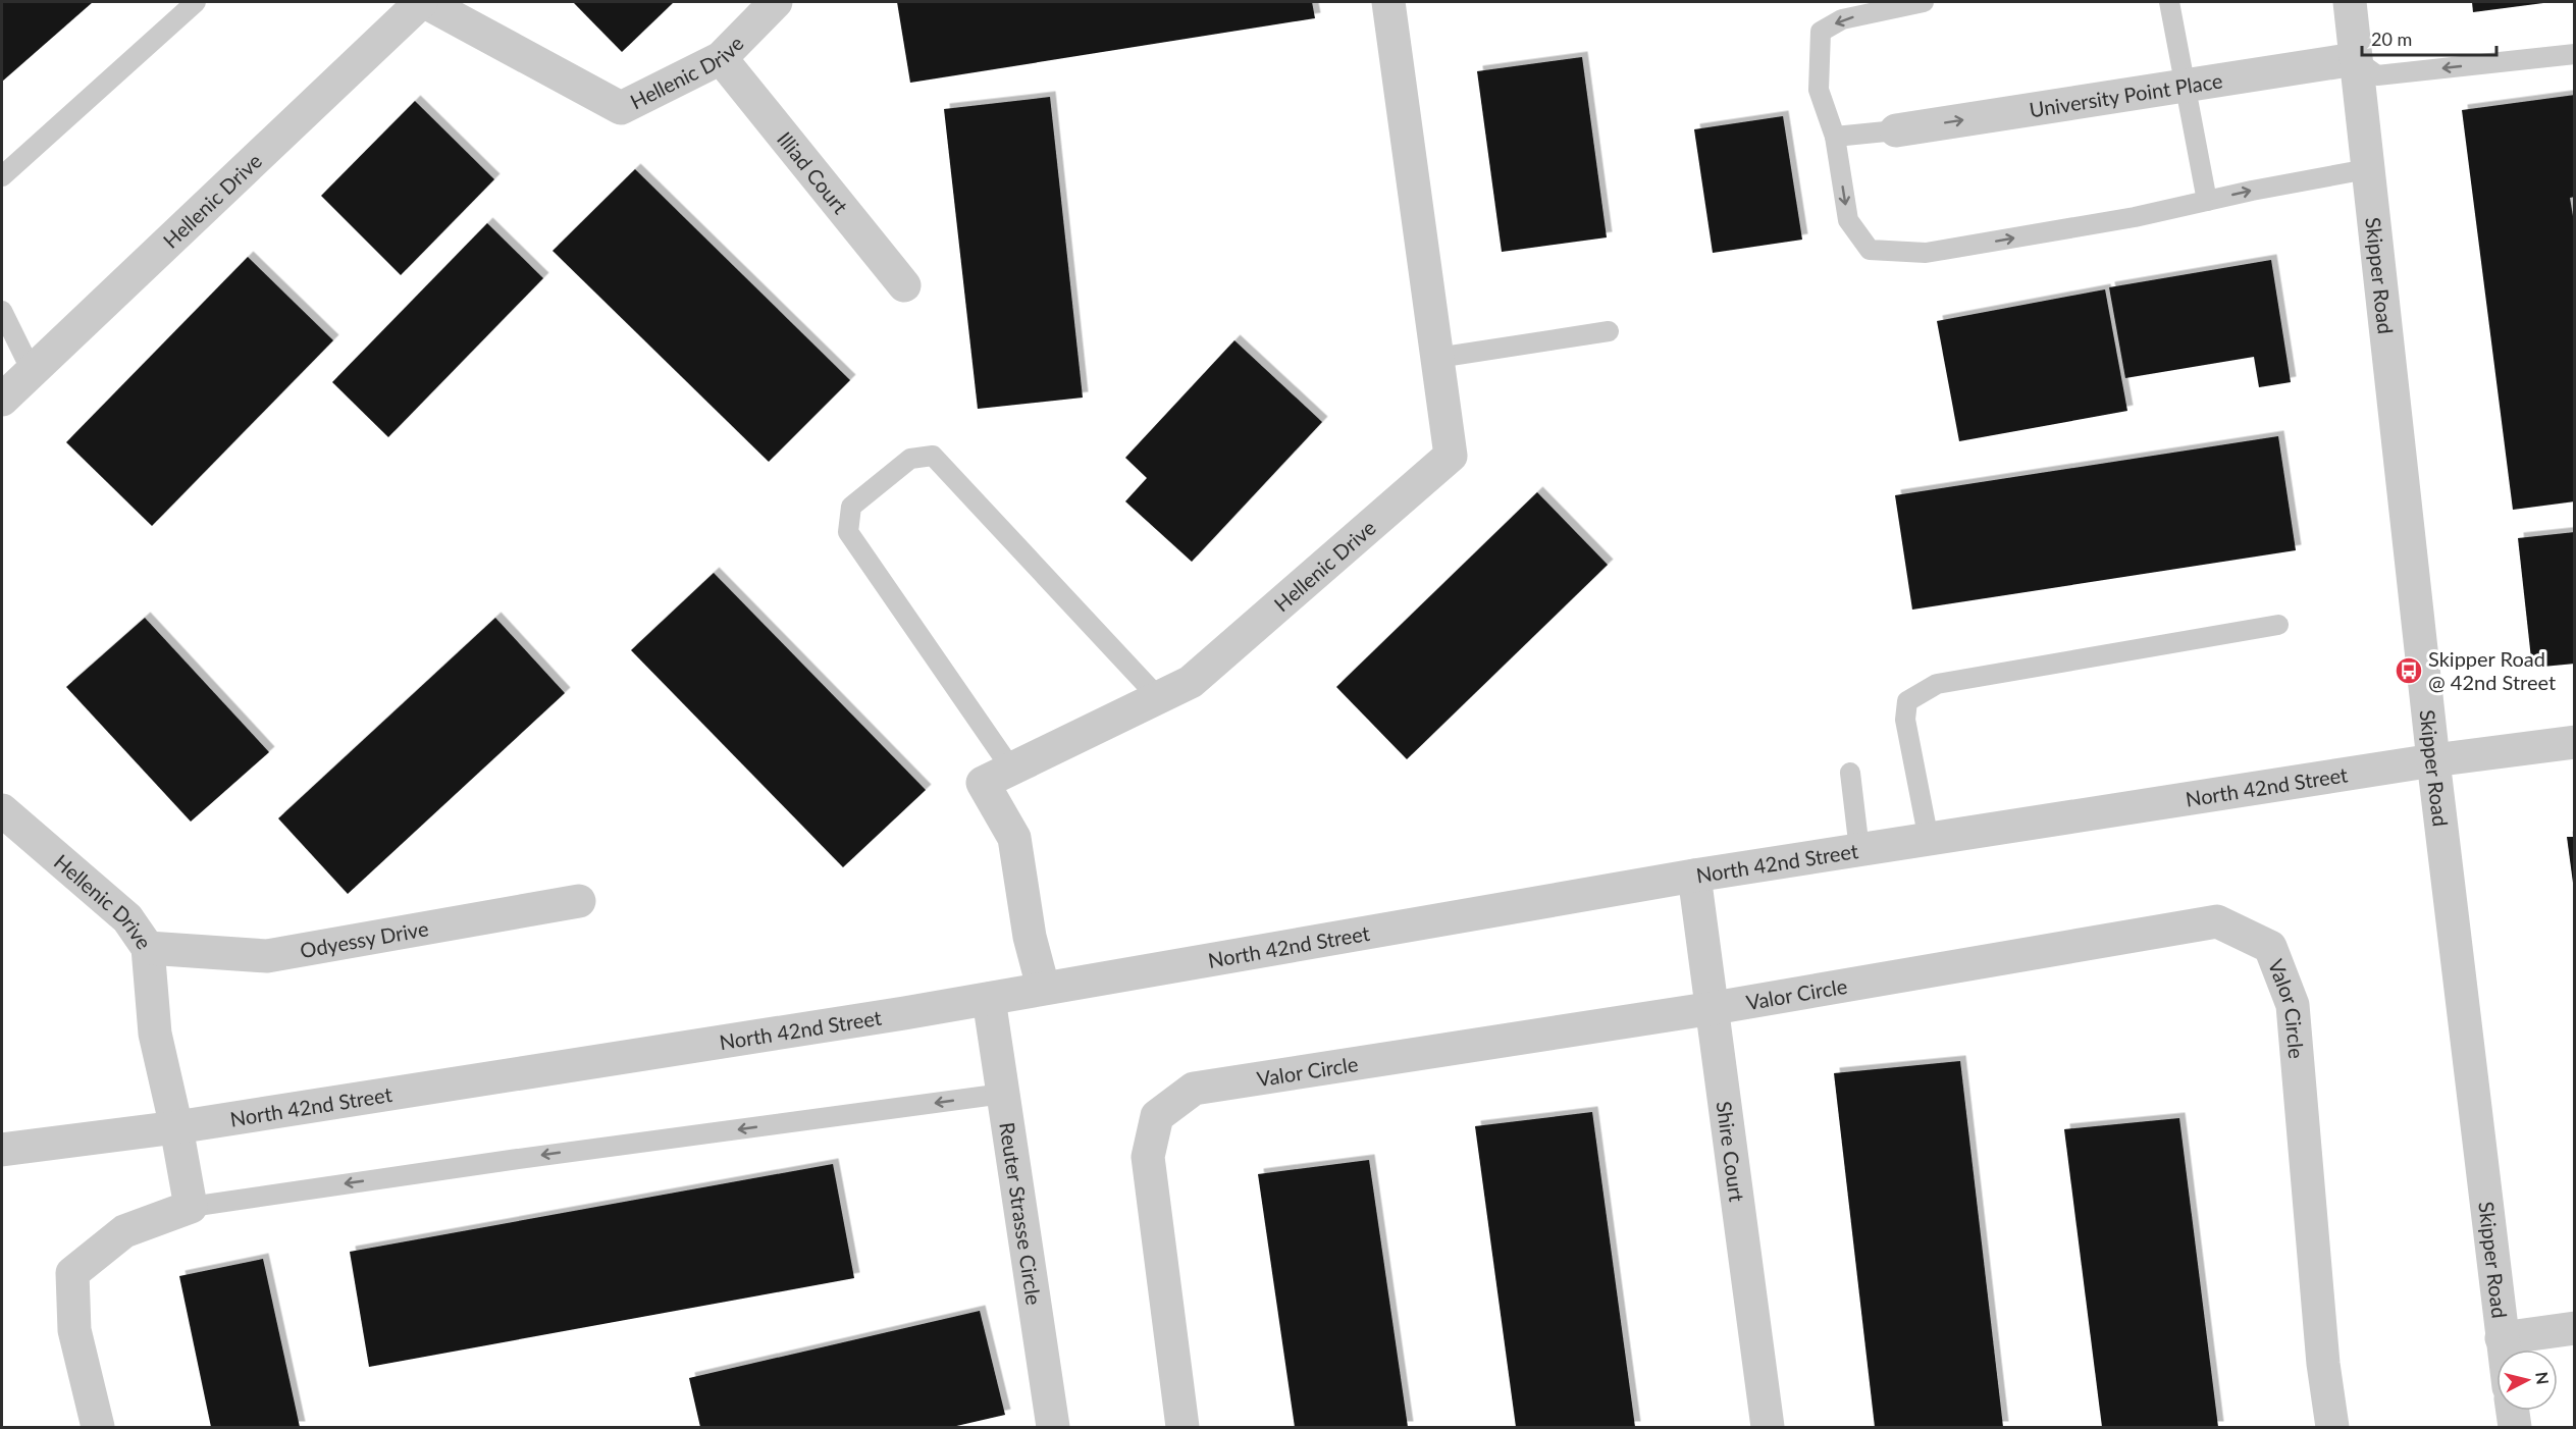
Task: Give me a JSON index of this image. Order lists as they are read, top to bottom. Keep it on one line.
{"streets":{"street":["Hellenic Drive","University Point Place","Illiad Court","Skipper Road","North 42nd Street","Odyessy Drive","Valor Circle","Shire Court","Reuter Strasse Circle"]},"crossings":[["Hellenic Drive","Illiad Court"],["Hellenic Drive","North 42nd Street"],["Hellenic Drive","Odyessy Drive"],["University Point Place","Skipper Road"],["Skipper Road","North 42nd Street"],["North 42nd Street","Shire Court"],["North 42nd Street","Reuter Strasse Circle"],["Valor Circle","Shire Court"]],"one_way":["University Point Place"],"places":{"bus stop":["Skipper Road @ 42nd Street"]},"scale_bar":"20 m","north":"right"}
